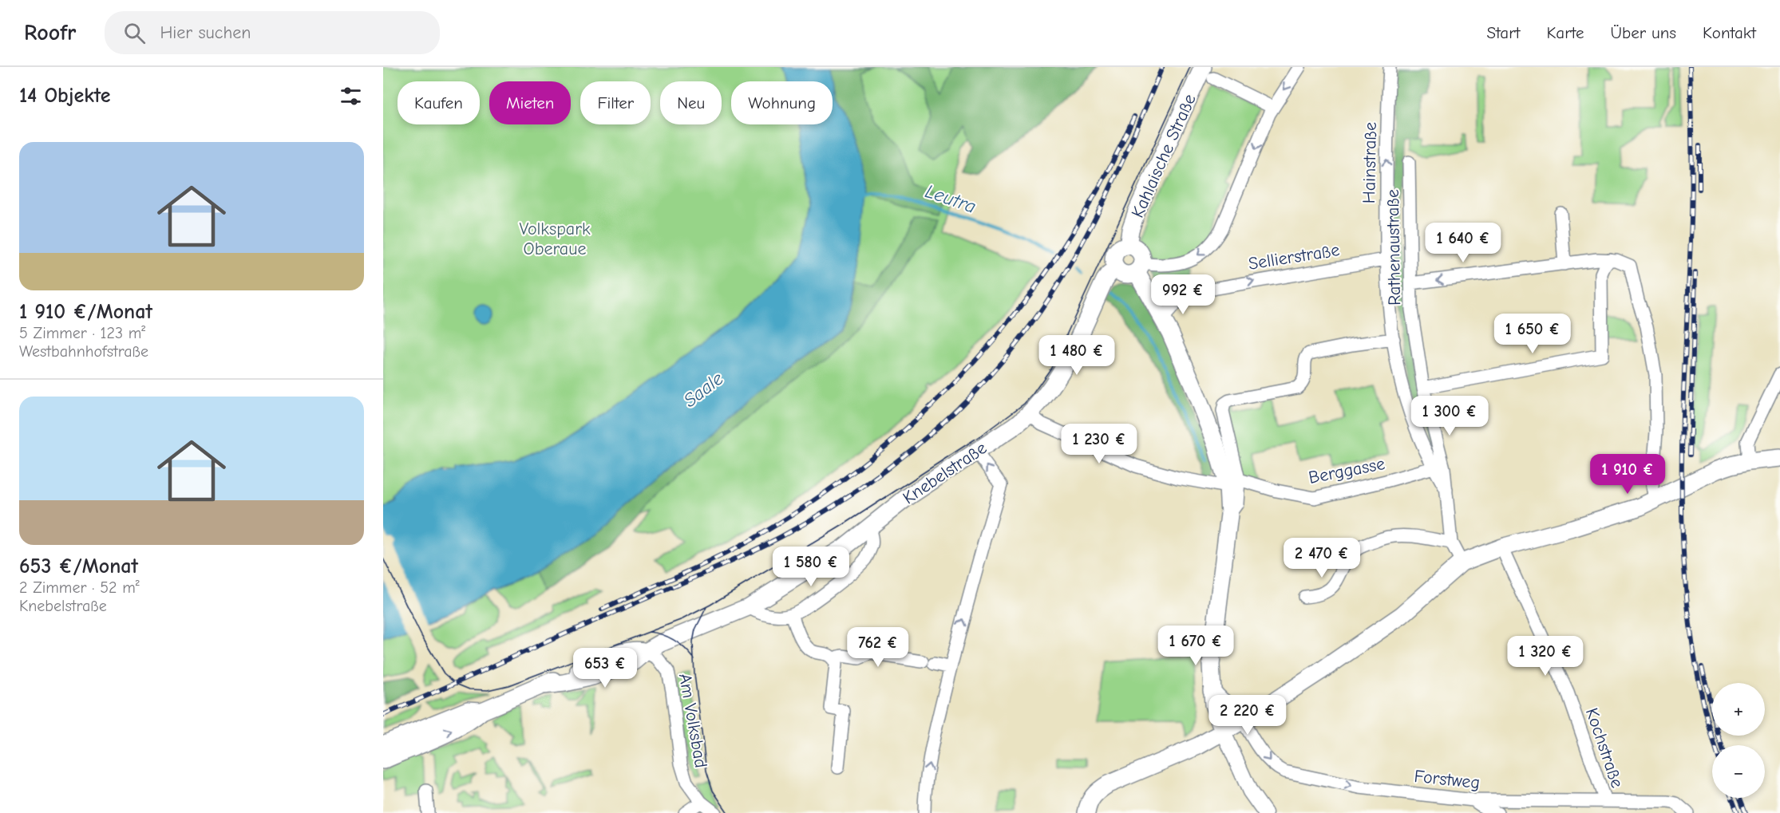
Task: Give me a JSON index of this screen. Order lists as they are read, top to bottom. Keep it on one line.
{"streets":{"main road":["Kahlaische Straße","Knebelstraße"],"street":["Hainstraße","Rathenaustraße","Sellierstraße","Berggasse","Am Volksbad","Kochstraße","Forstweg"]},"crossings":[["Kahlaische Straße","Knebelstraße"],["Hainstraße","Rathenaustraße"],["Hainstraße","Sellierstraße"],["Hainstraße","Berggasse"],["Berggasse","Knebelstraße"],["Knebelstraße","Am Volksbad"],["Kochstraße","Forstweg"]],"one_way":["Hainstraße","Sellierstraße","Forstweg"],"water":["Leutra","Saale"],"parks":["Volkspark Oberaue"],"page":{"header":"Roofr","search":"Hier suchen","nav":["Start","Karte","Über uns","Kontakt"],"heading":"14 Objekte","chip":["Kaufen","Mieten","Filter","Neu","Wohnung"],"list":[{"name":"1 910 €/Monat","note":"5 Zimmer · 123 m² · Westbahnhofstraße"},{"name":"653 €/Monat","note":"2 Zimmer · 52 m² · Knebelstraße"}],"price":["1 640 €","992 €","1 650 €","1 480 €","1 300 €","1 230 €","1 910 €","2 470 €","1 580 €","1 670 €","762 €","1 320 €","653 €","2 220 €"],"map_buttons":["+","−"]}}
